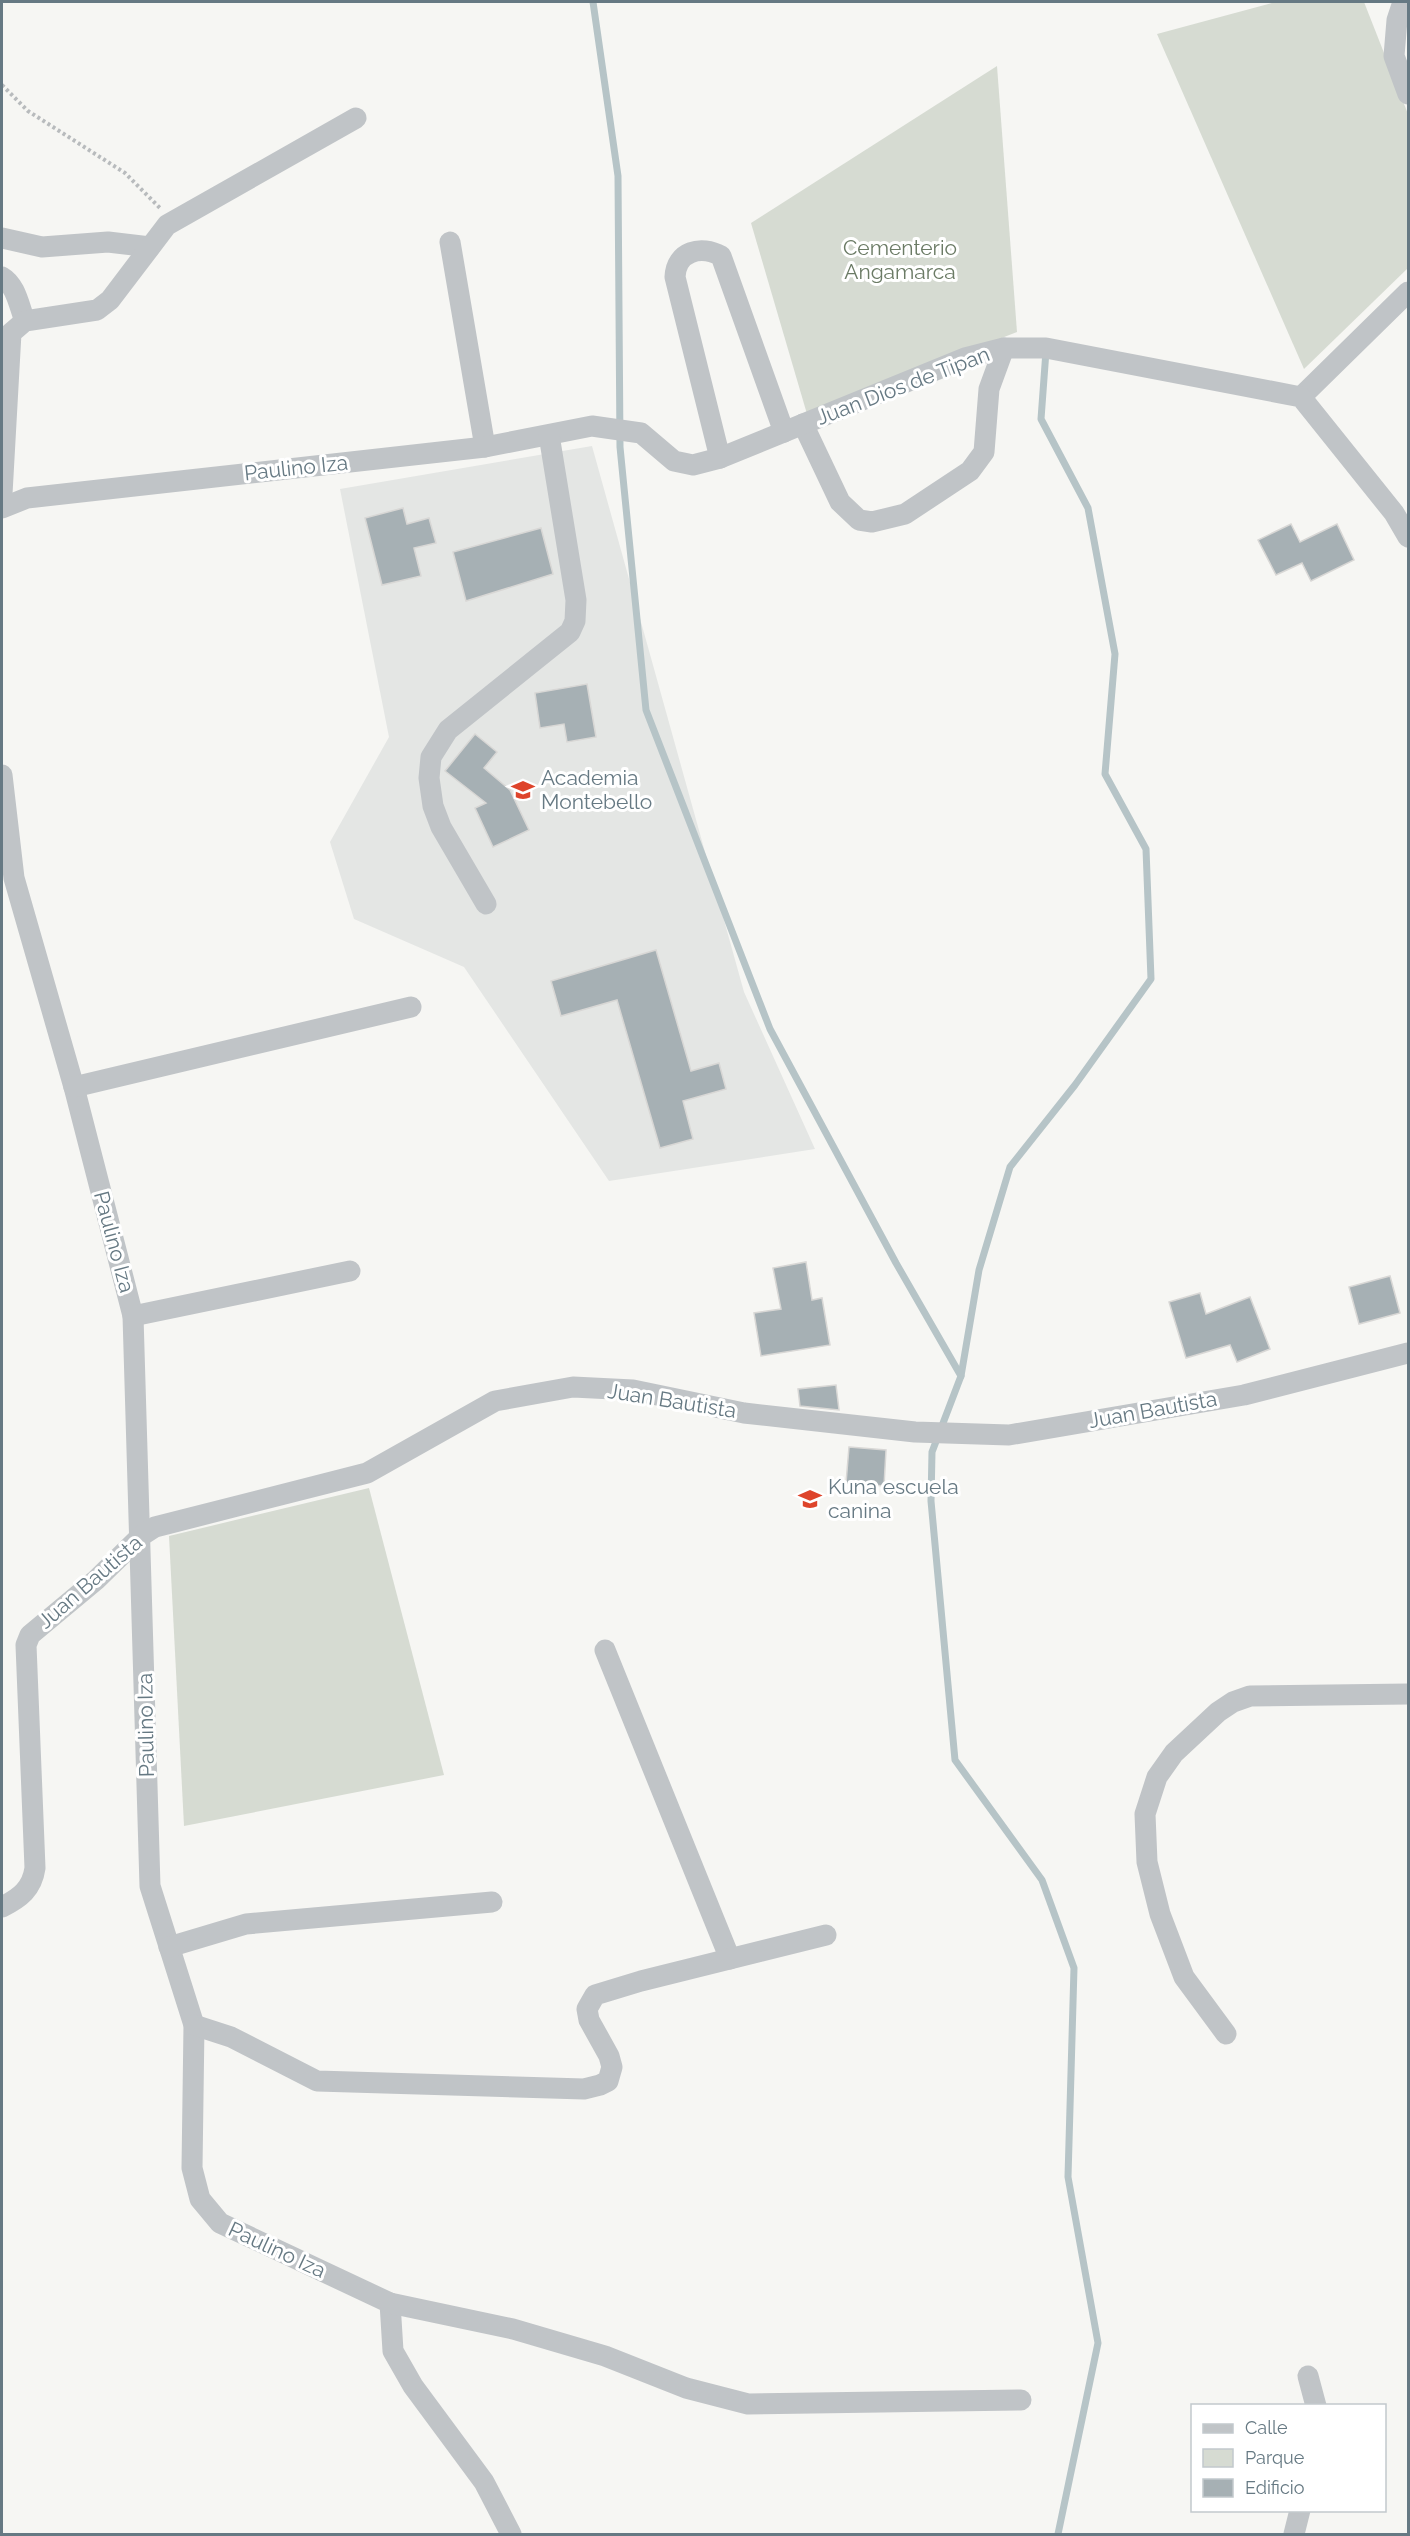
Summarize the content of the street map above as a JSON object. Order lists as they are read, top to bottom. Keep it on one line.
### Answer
{"streets":{"street":["Juan Dios de Tipan","Paulino Iza","Juan Bautista"]},"crossings":[["Juan Dios de Tipan","Paulino Iza"],["Paulino Iza","Juan Bautista"]],"parks":["Cementerio Angamarca"],"places":{"school or university":["Academia Montebello","Kuna escuela canina"]},"legend":["Calle","Parque","Edificio"]}
